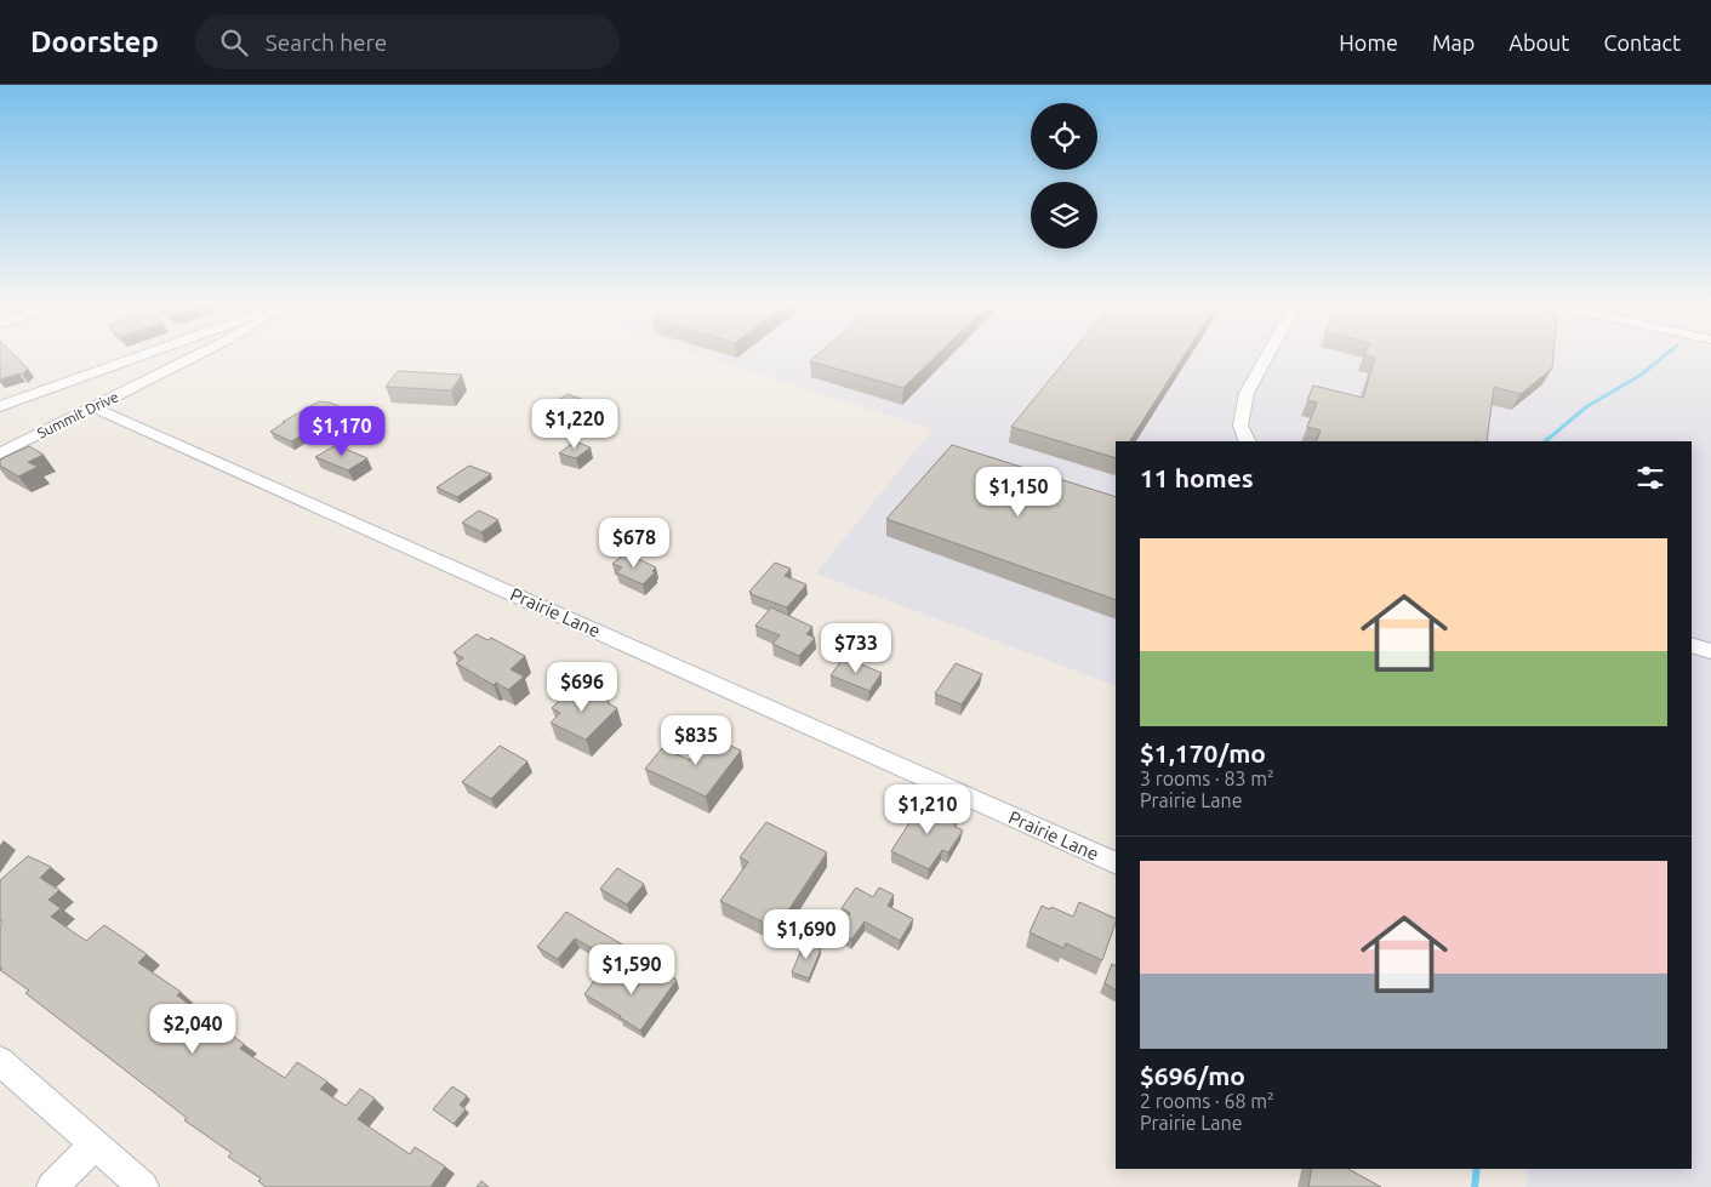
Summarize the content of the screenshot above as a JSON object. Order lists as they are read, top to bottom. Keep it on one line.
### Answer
{"streets":{"street":["Summit Drive","Prairie Lane"]},"crossings":[["Summit Drive","Prairie Lane"]],"page":{"header":"Doorstep","search":"Search here","nav":["Home","Map","About","Contact"],"price":["$1,220","$1,170","$1,150","$678","$733","$696","$835","$1,210","$1,690","$1,590","$2,040"],"heading":"11 homes","list":[{"name":"$1,170/mo","note":"3 rooms · 83 m² · Prairie Lane"},{"name":"$696/mo","note":"2 rooms · 68 m² · Prairie Lane"}]}}
